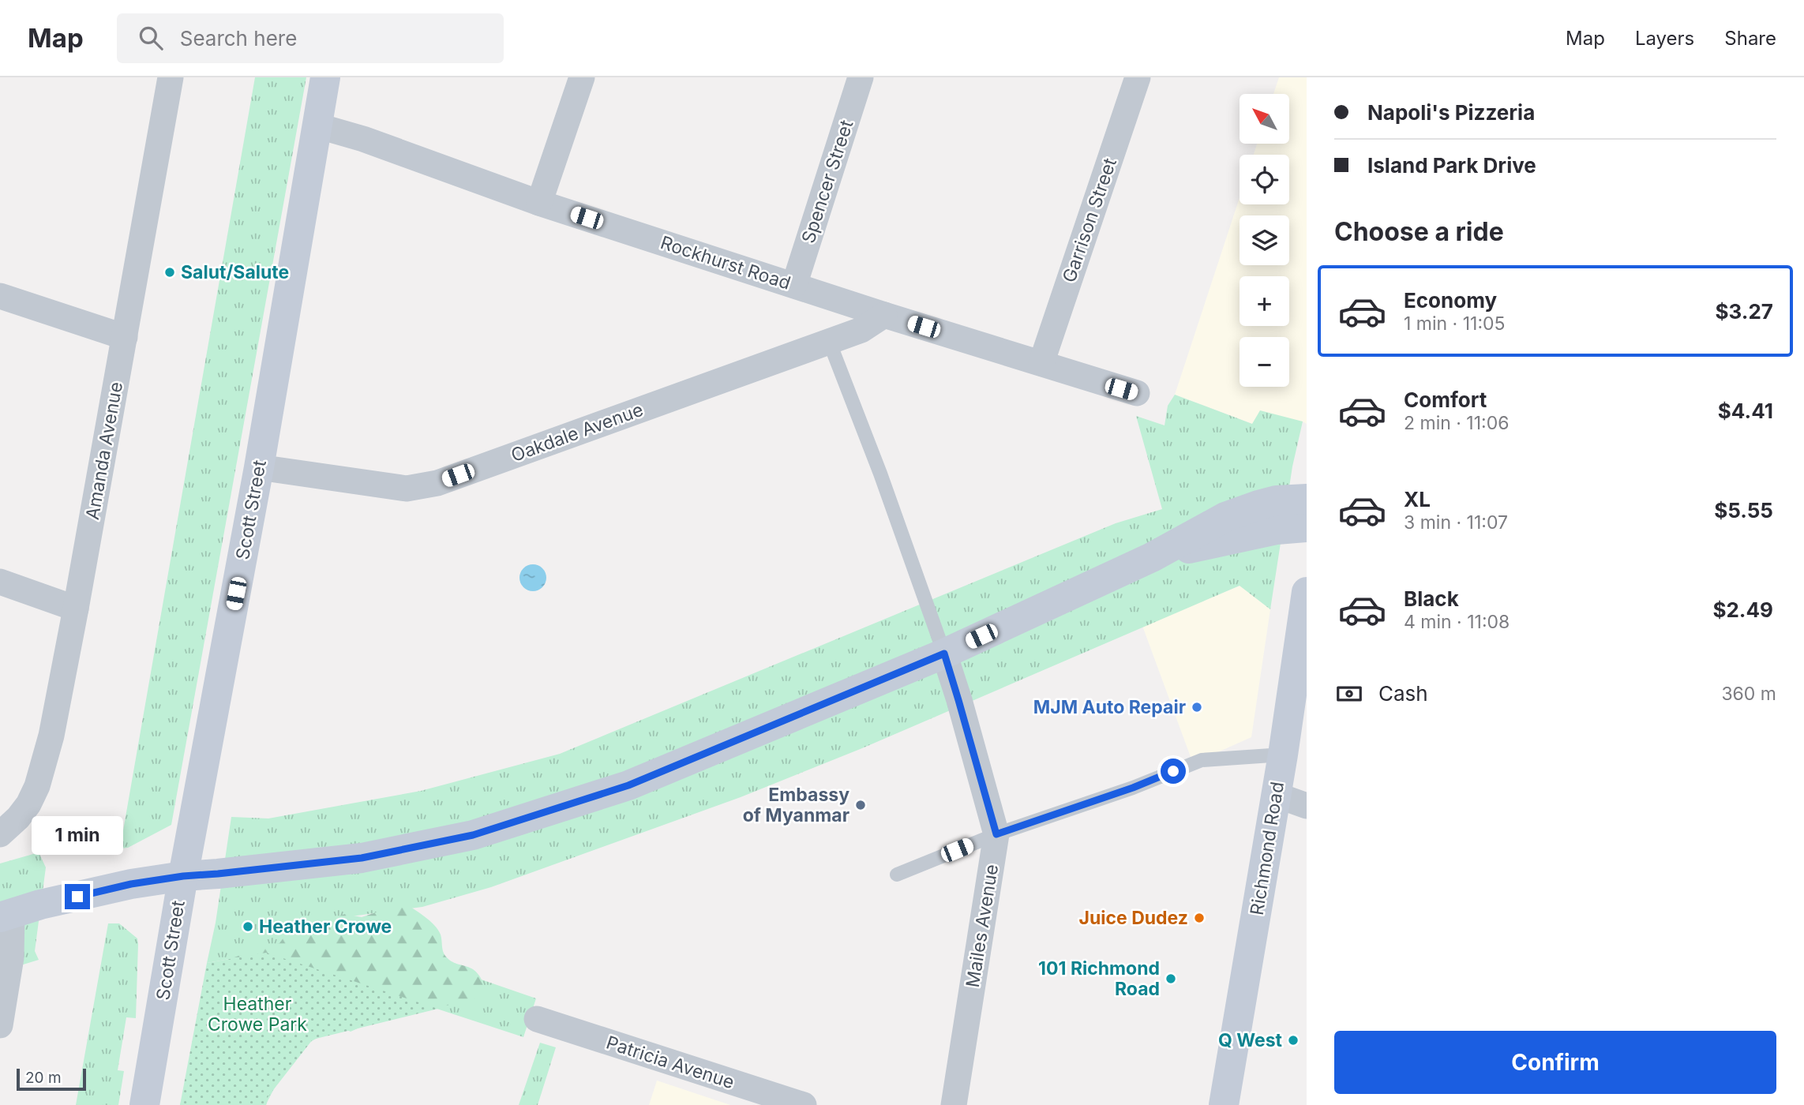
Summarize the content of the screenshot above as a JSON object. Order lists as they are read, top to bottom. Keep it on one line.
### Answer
{"streets":{"main road":["Scott Street","Richmond Road"],"street":["Spencer Street","Garrison Street","Rockhurst Road","Oakdale Avenue","Amanda Avenue","Mailes Avenue","Patricia Avenue"]},"crossings":[["Spencer Street","Rockhurst Road"],["Garrison Street","Rockhurst Road"],["Rockhurst Road","Oakdale Avenue"],["Rockhurst Road","Scott Street"],["Oakdale Avenue","Scott Street"]],"parks":["Heather Crowe Park"],"places":["Salut/Salute","MJM Auto Repair","Embassy of Myanmar","Juice Dudez","Heather Crowe","101 Richmond Road","Q West"],"scale_bar":"20 m","north":"top left","page":{"header":"Map","search":"Search here","nav":["Map","Layers","Share"],"banner":["Napoli's Pizzeria","Island Park Drive"],"map_buttons":["+","−"],"heading":"Choose a ride","list":[{"name":"Economy","note":"1 min · 11:05","value":"$3.27"},{"name":"Comfort","note":"2 min · 11:06","value":"$4.41"},{"name":"XL","note":"3 min · 11:07","value":"$5.55"},{"name":"Black","note":"4 min · 11:08","value":"$2.49"}],"pay":["Cash","360 m"],"bubble":"1 min","buttons":"Confirm","scale":"20 m"}}
